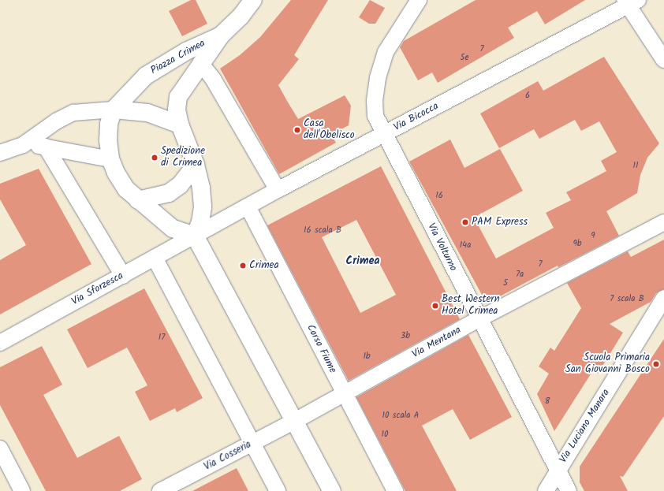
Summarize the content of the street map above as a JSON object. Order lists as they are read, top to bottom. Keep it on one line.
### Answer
{"streets":{"street":["Piazza Crimea","Via Bicocca","Via Volturno","Via Sforzesca","Via Mentana","Corso Fiume","Via Luciano Manara","Via Cosseria"]},"crossings":[["Piazza Crimea","Via Bicocca"],["Piazza Crimea","Via Sforzesca"],["Via Bicocca","Via Volturno"],["Via Bicocca","Via Sforzesca"],["Via Bicocca","Corso Fiume"],["Via Volturno","Via Mentana"],["Via Volturno","Via Luciano Manara"],["Via Mentana","Corso Fiume"],["Via Mentana","Via Cosseria"]],"districts":["Crimea"],"places":["Casa dell'Obelisco","Spedizione di Crimea","PAM Express","Crimea","Best Western Hotel Crimea","Scuola Primaria San Giovanni Bosco"],"house_numbers":["7","5e","6","11","16","16 scala B","9","9b","14a","7","7a","5","7 scala B","3b","17","1b","8","10 scala A","10"]}
